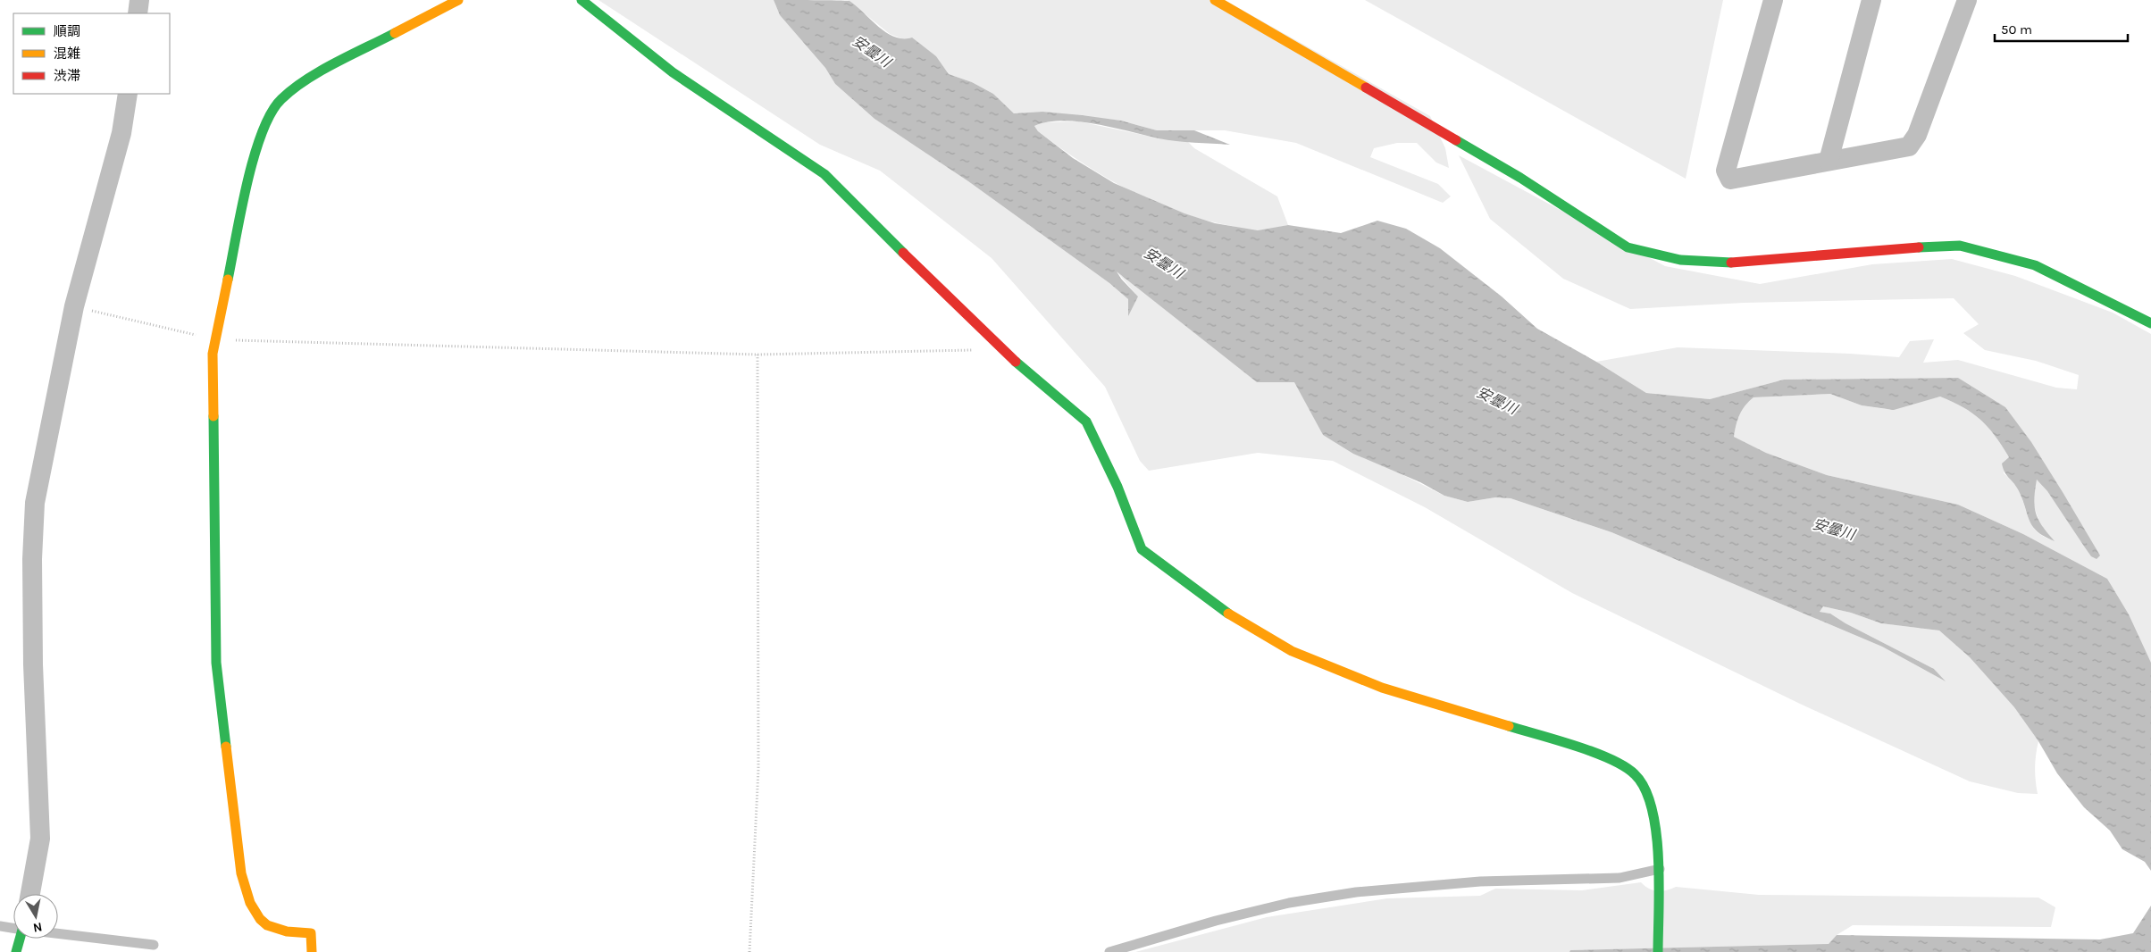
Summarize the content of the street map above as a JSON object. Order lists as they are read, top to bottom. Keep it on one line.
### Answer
{"water":["安曇川"],"legend":["順調","混雑","渋滞"],"scale_bar":"50 m","north":"bottom"}
